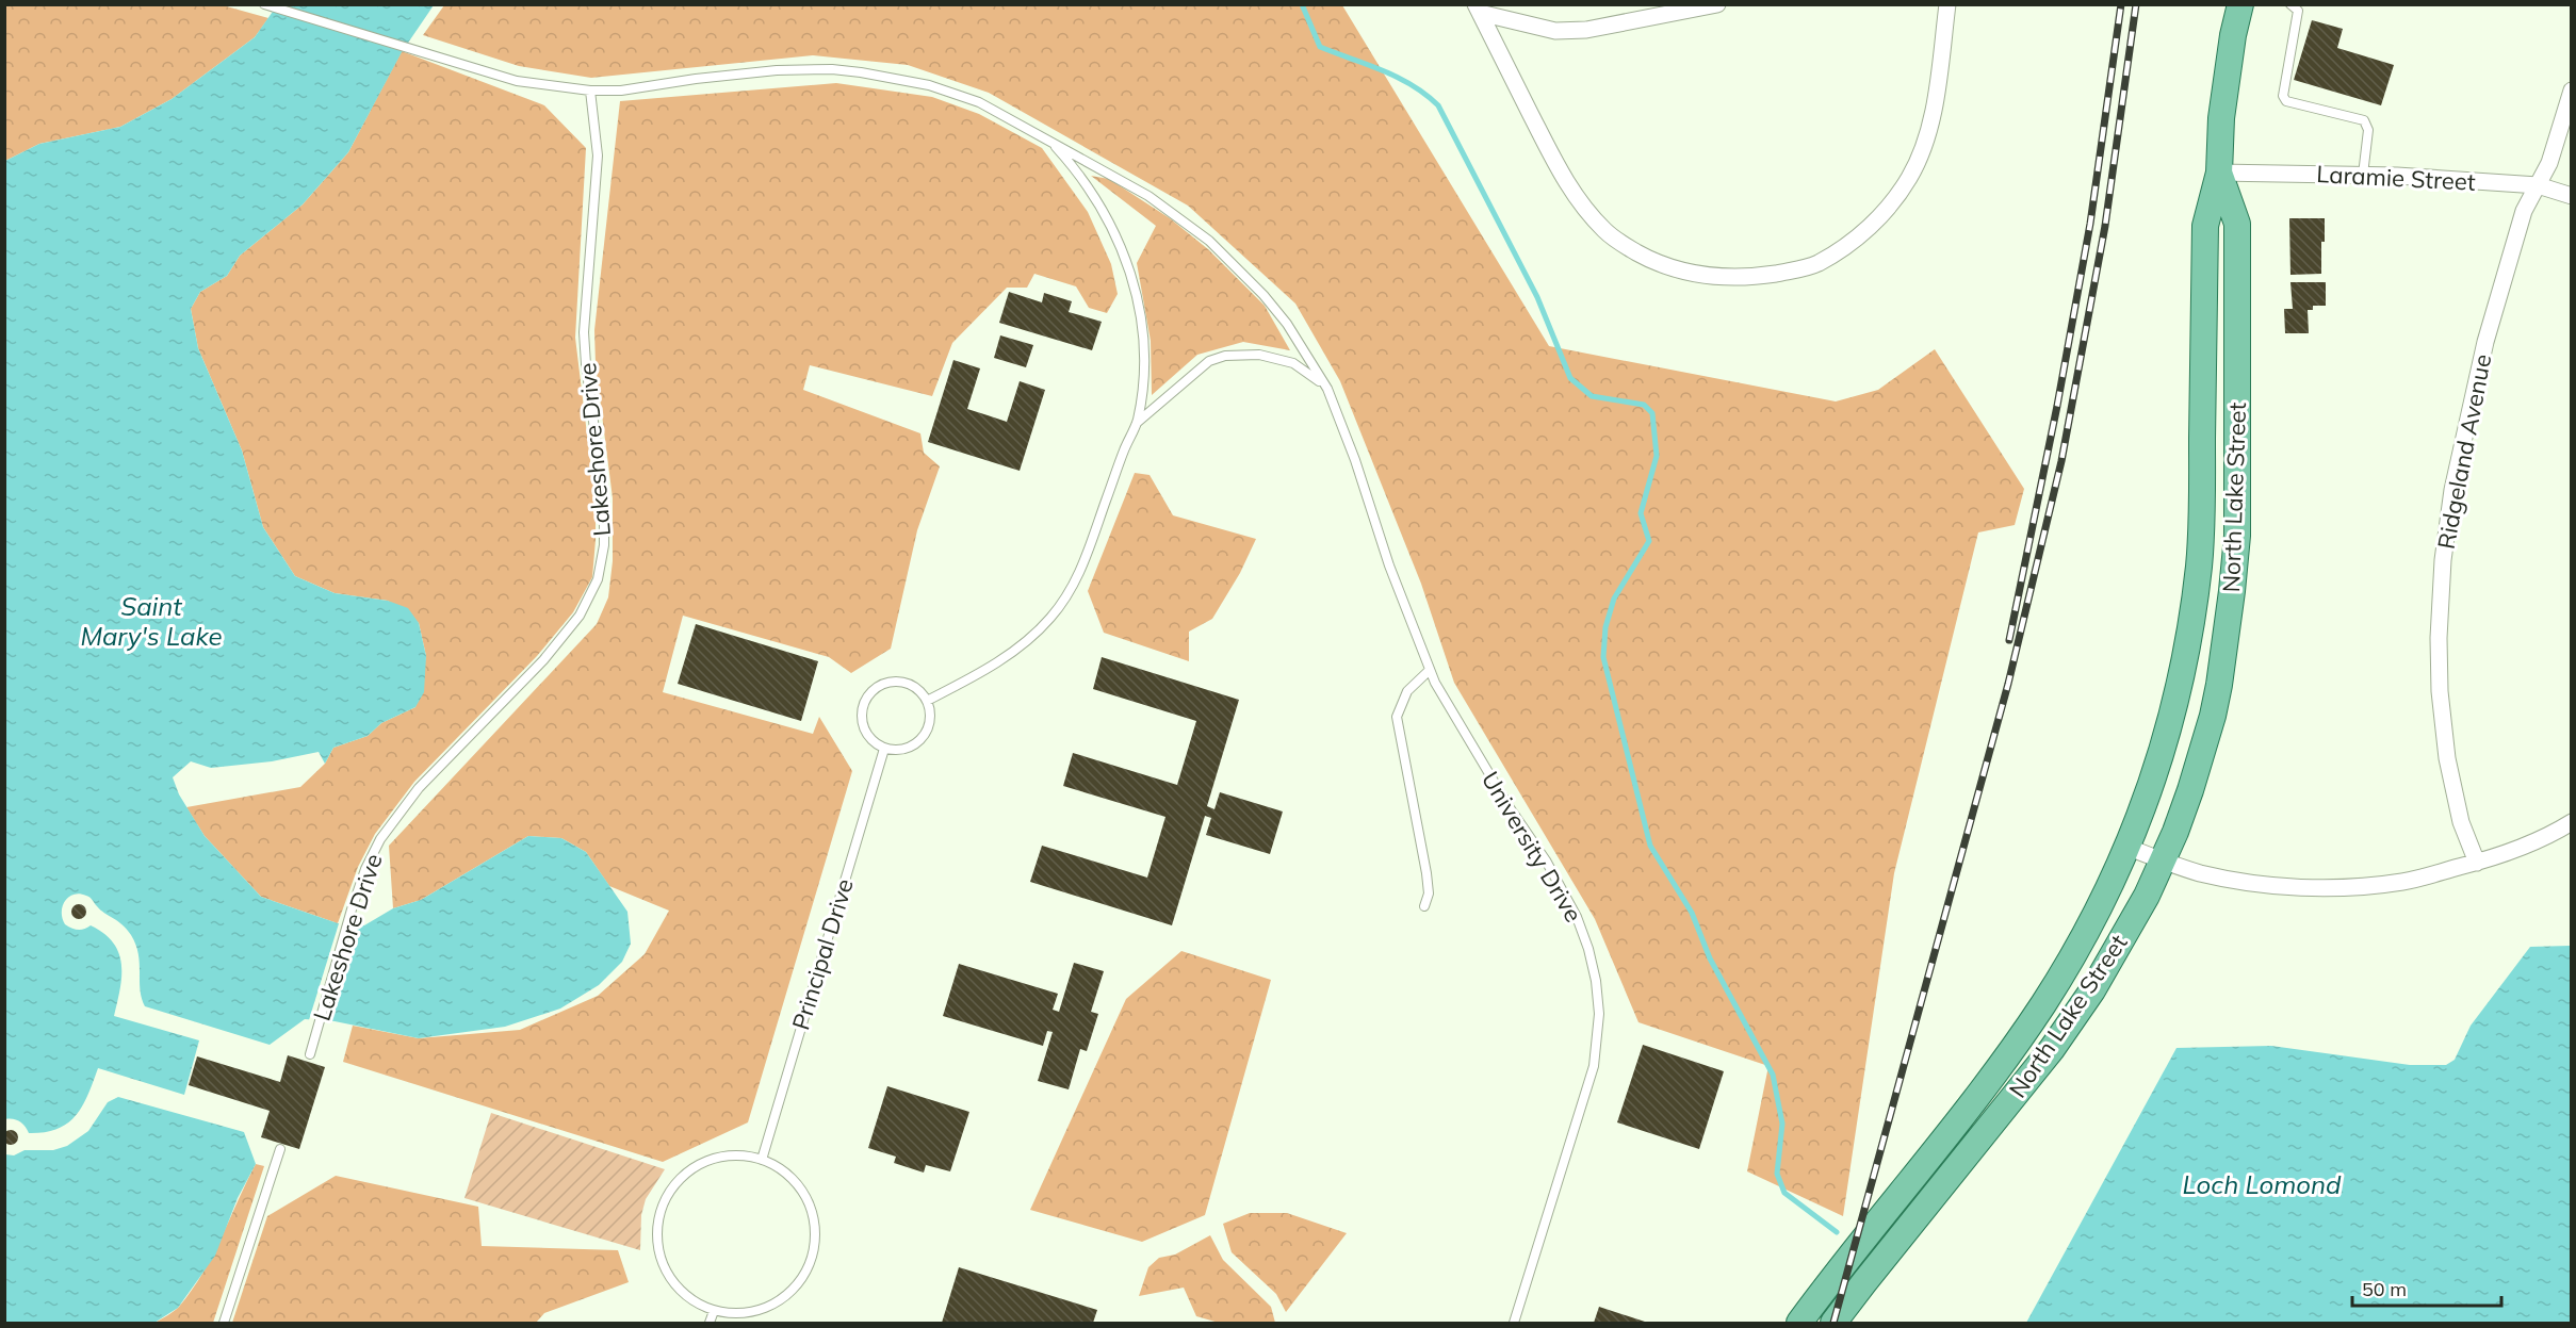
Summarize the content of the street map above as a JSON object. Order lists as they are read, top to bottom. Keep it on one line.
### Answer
{"streets":{"main road":["North Lake Street"],"street":["Laramie Street","Ridgeland Avenue"],"lane":["Lakeshore Drive","University Drive","Principal Drive"]},"crossings":[["Laramie Street","Ridgeland Avenue"],["Laramie Street","North Lake Street"],["Lakeshore Drive","University Drive"]],"water":["Saint Mary's Lake","Loch Lomond"],"scale_bar":"50 m"}
